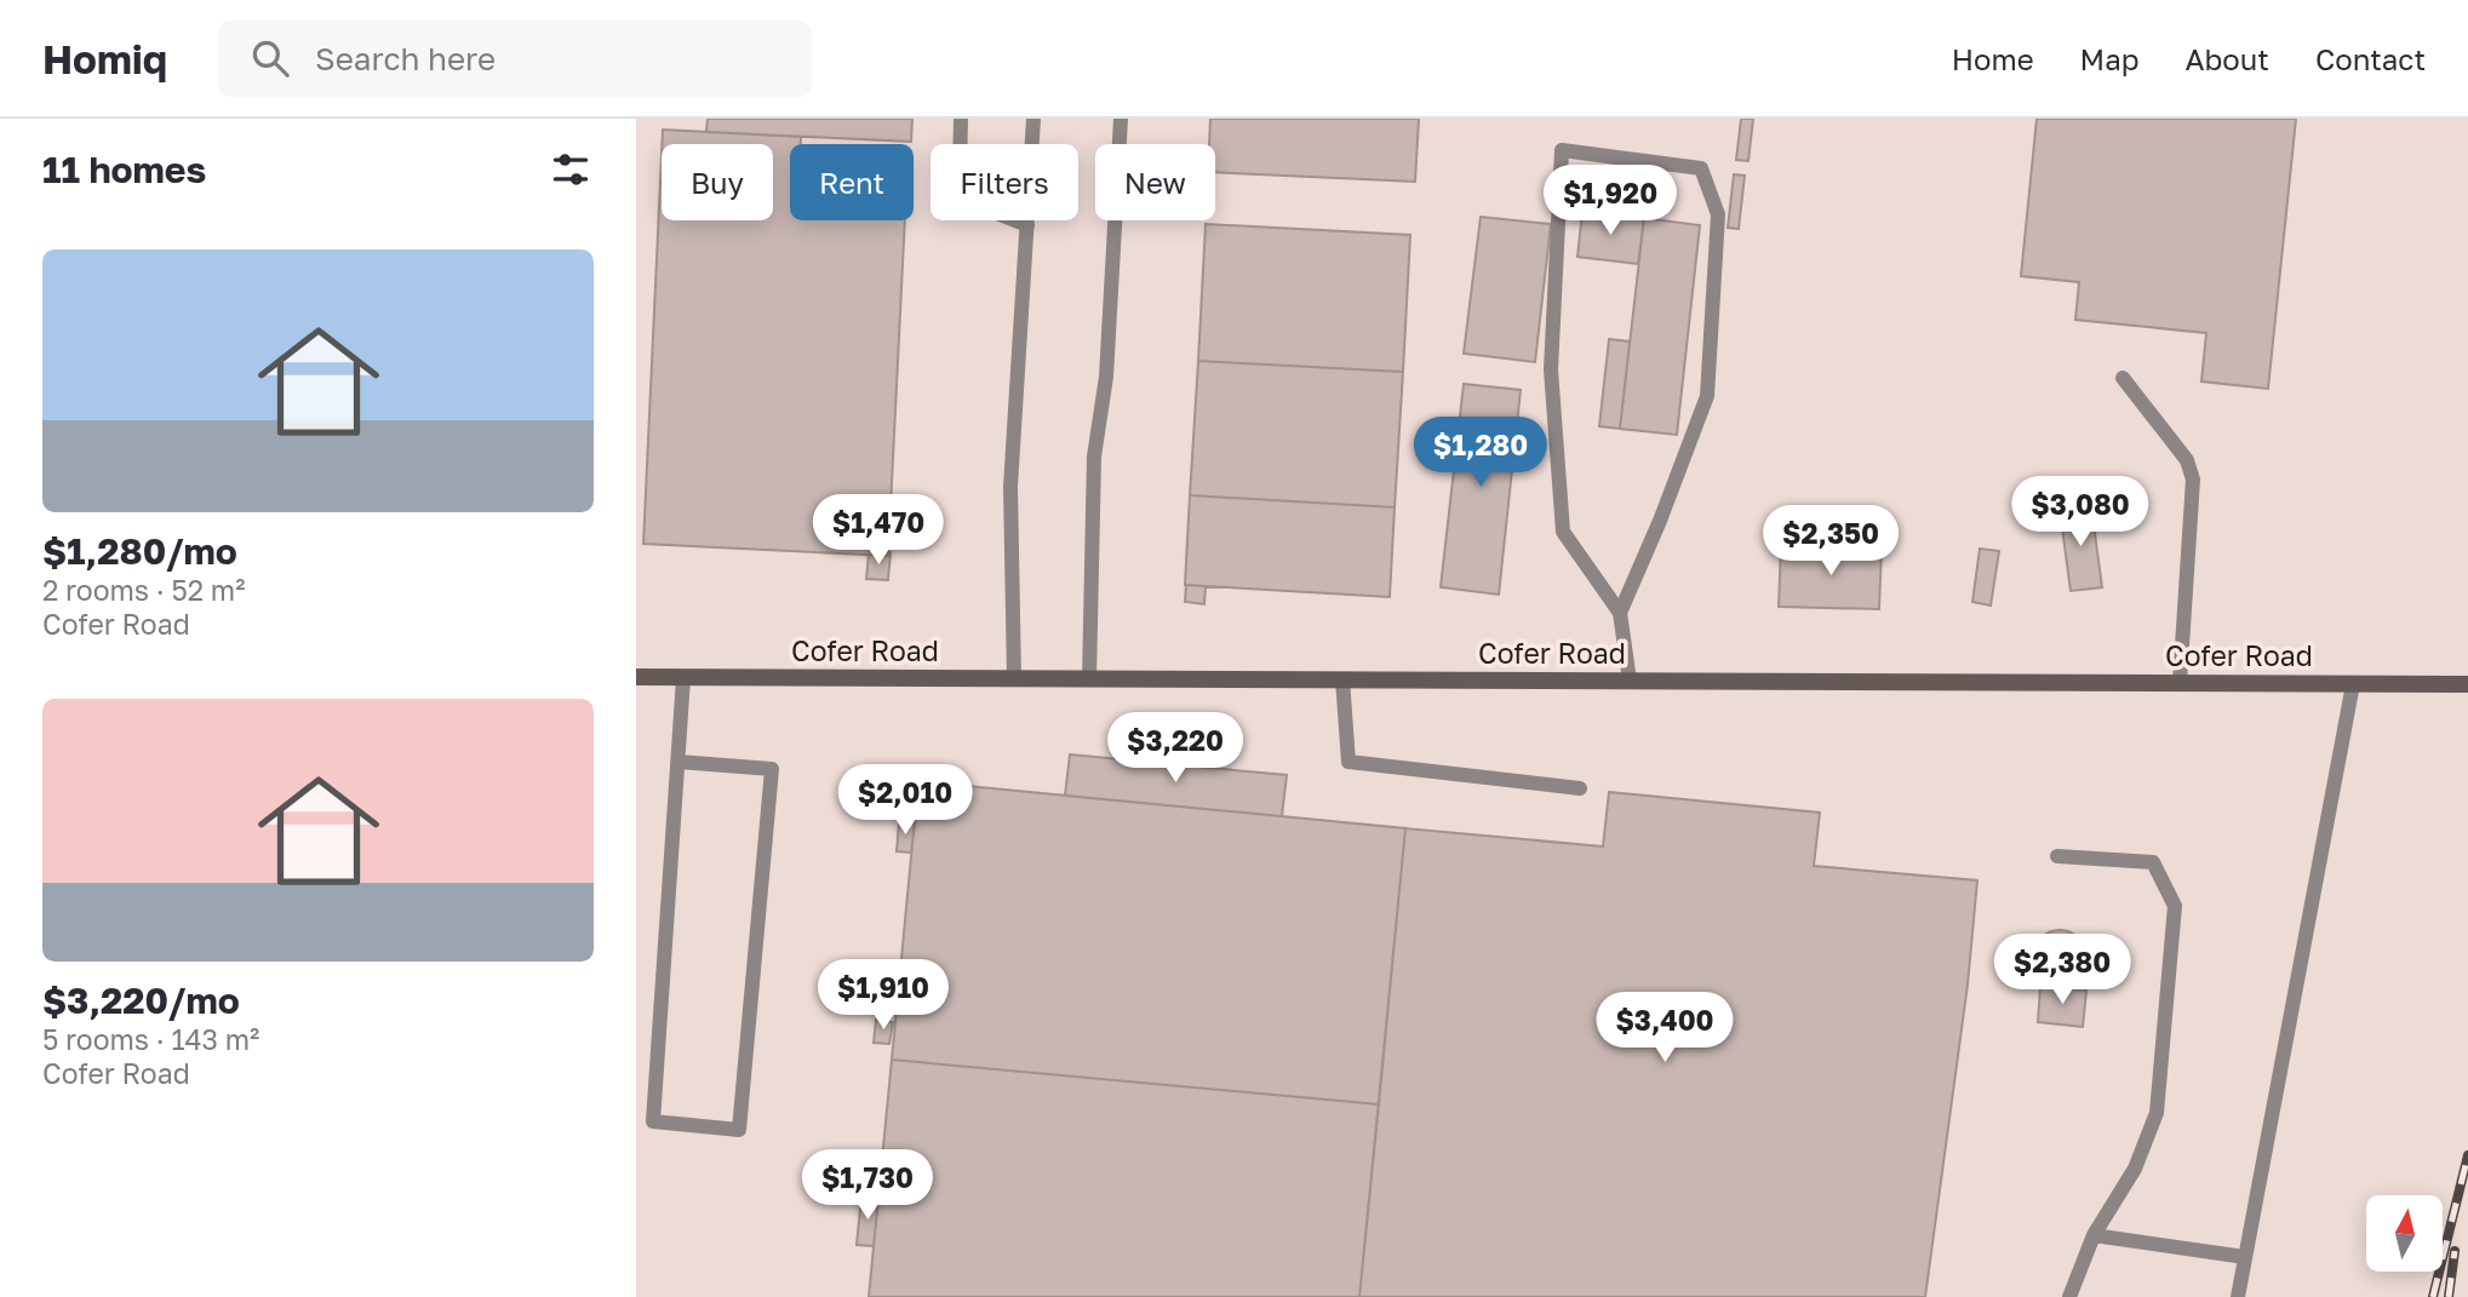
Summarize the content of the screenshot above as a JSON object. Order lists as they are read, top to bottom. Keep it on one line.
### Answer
{"streets":{"street":["Cofer Road"]},"north":"top","page":{"header":"Homiq","search":"Search here","nav":["Home","Map","About","Contact"],"heading":"11 homes","chip":["Buy","Rent","Filters","New"],"price":["$1,920","$1,280","$3,080","$1,470","$2,350","$3,220","$2,010","$2,380","$1,910","$3,400","$1,730"],"list":[{"name":"$1,280/mo","note":"2 rooms · 52 m² · Cofer Road"},{"name":"$3,220/mo","note":"5 rooms · 143 m² · Cofer Road"}]}}
